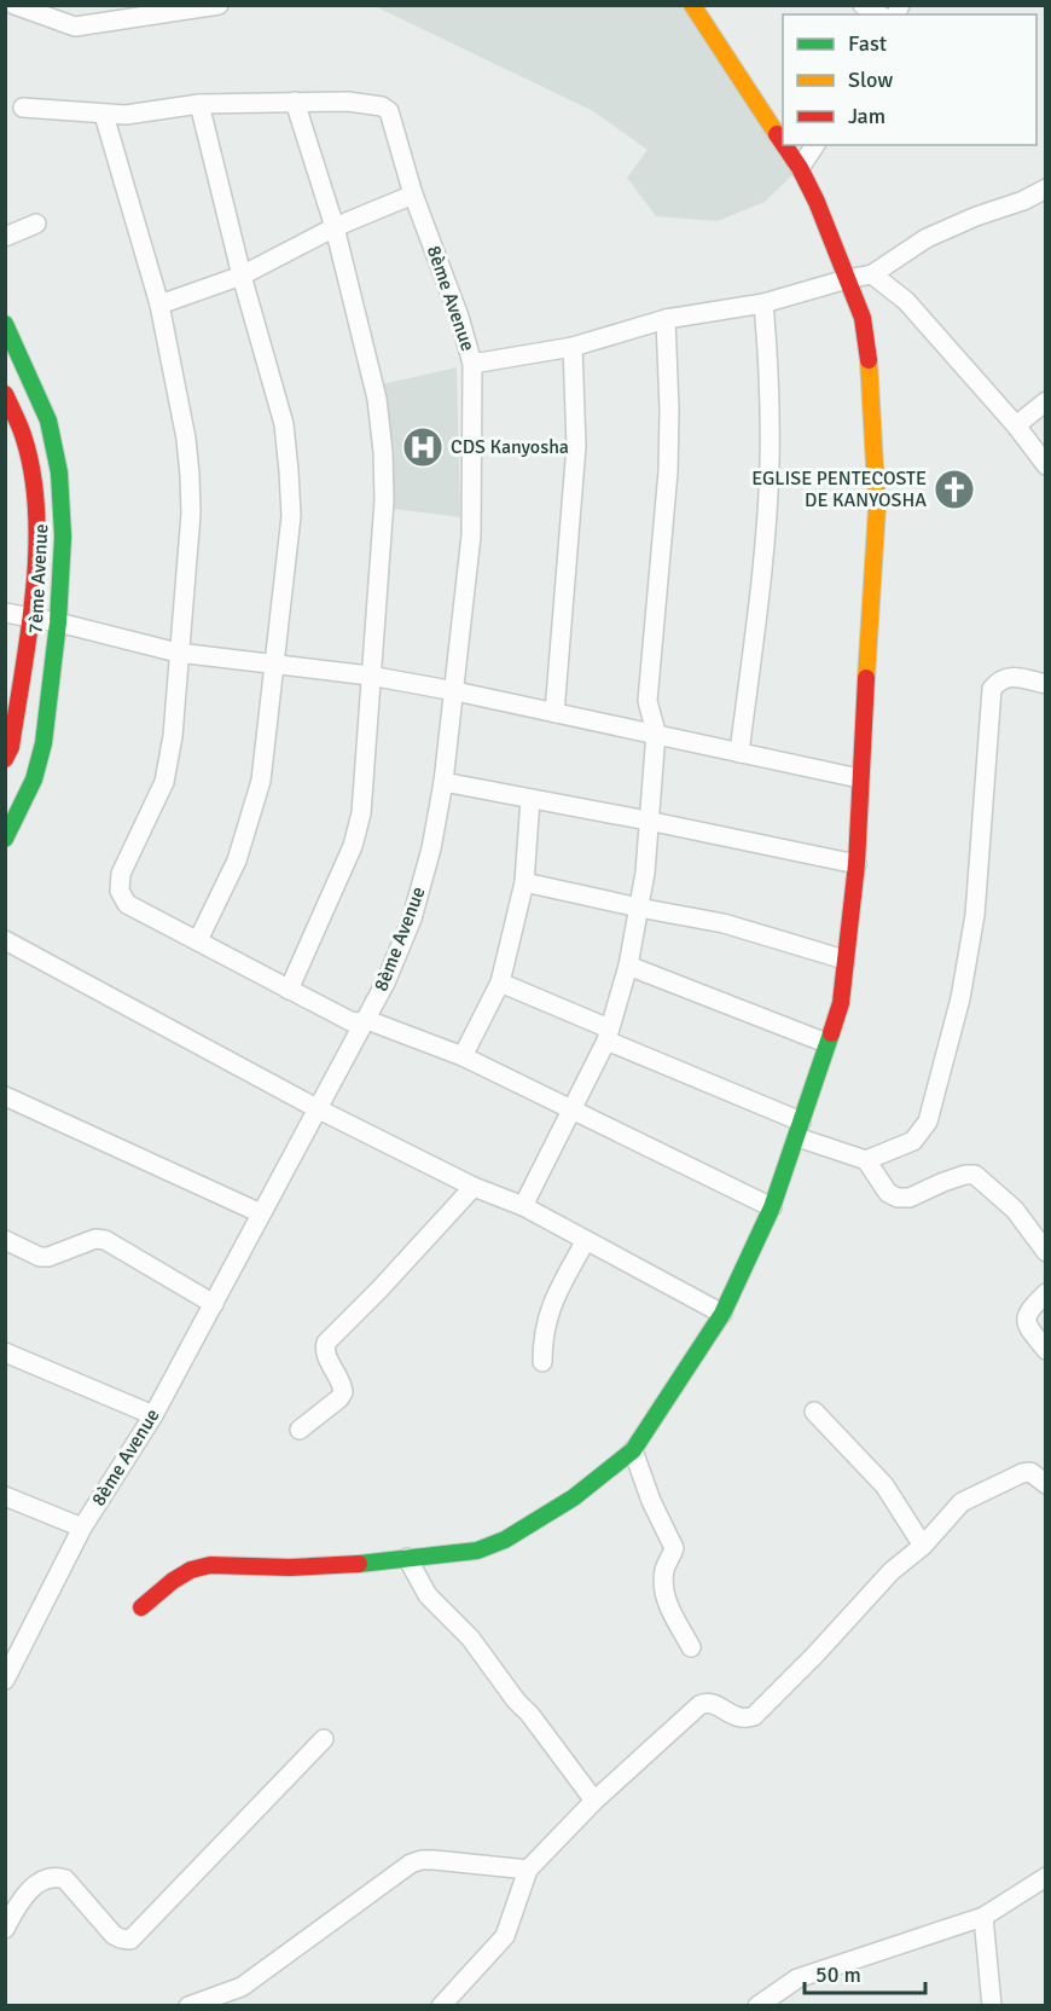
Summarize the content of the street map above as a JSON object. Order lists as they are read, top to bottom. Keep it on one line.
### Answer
{"streets":{"street":["8ème Avenue","7ème Avenue"]},"places":{"hospital":["CDS Kanyosha"],"church":["EGLISE PENTECOSTE DE KANYOSHA"]},"legend":["Fast","Slow","Jam"],"scale_bar":"50 m"}
